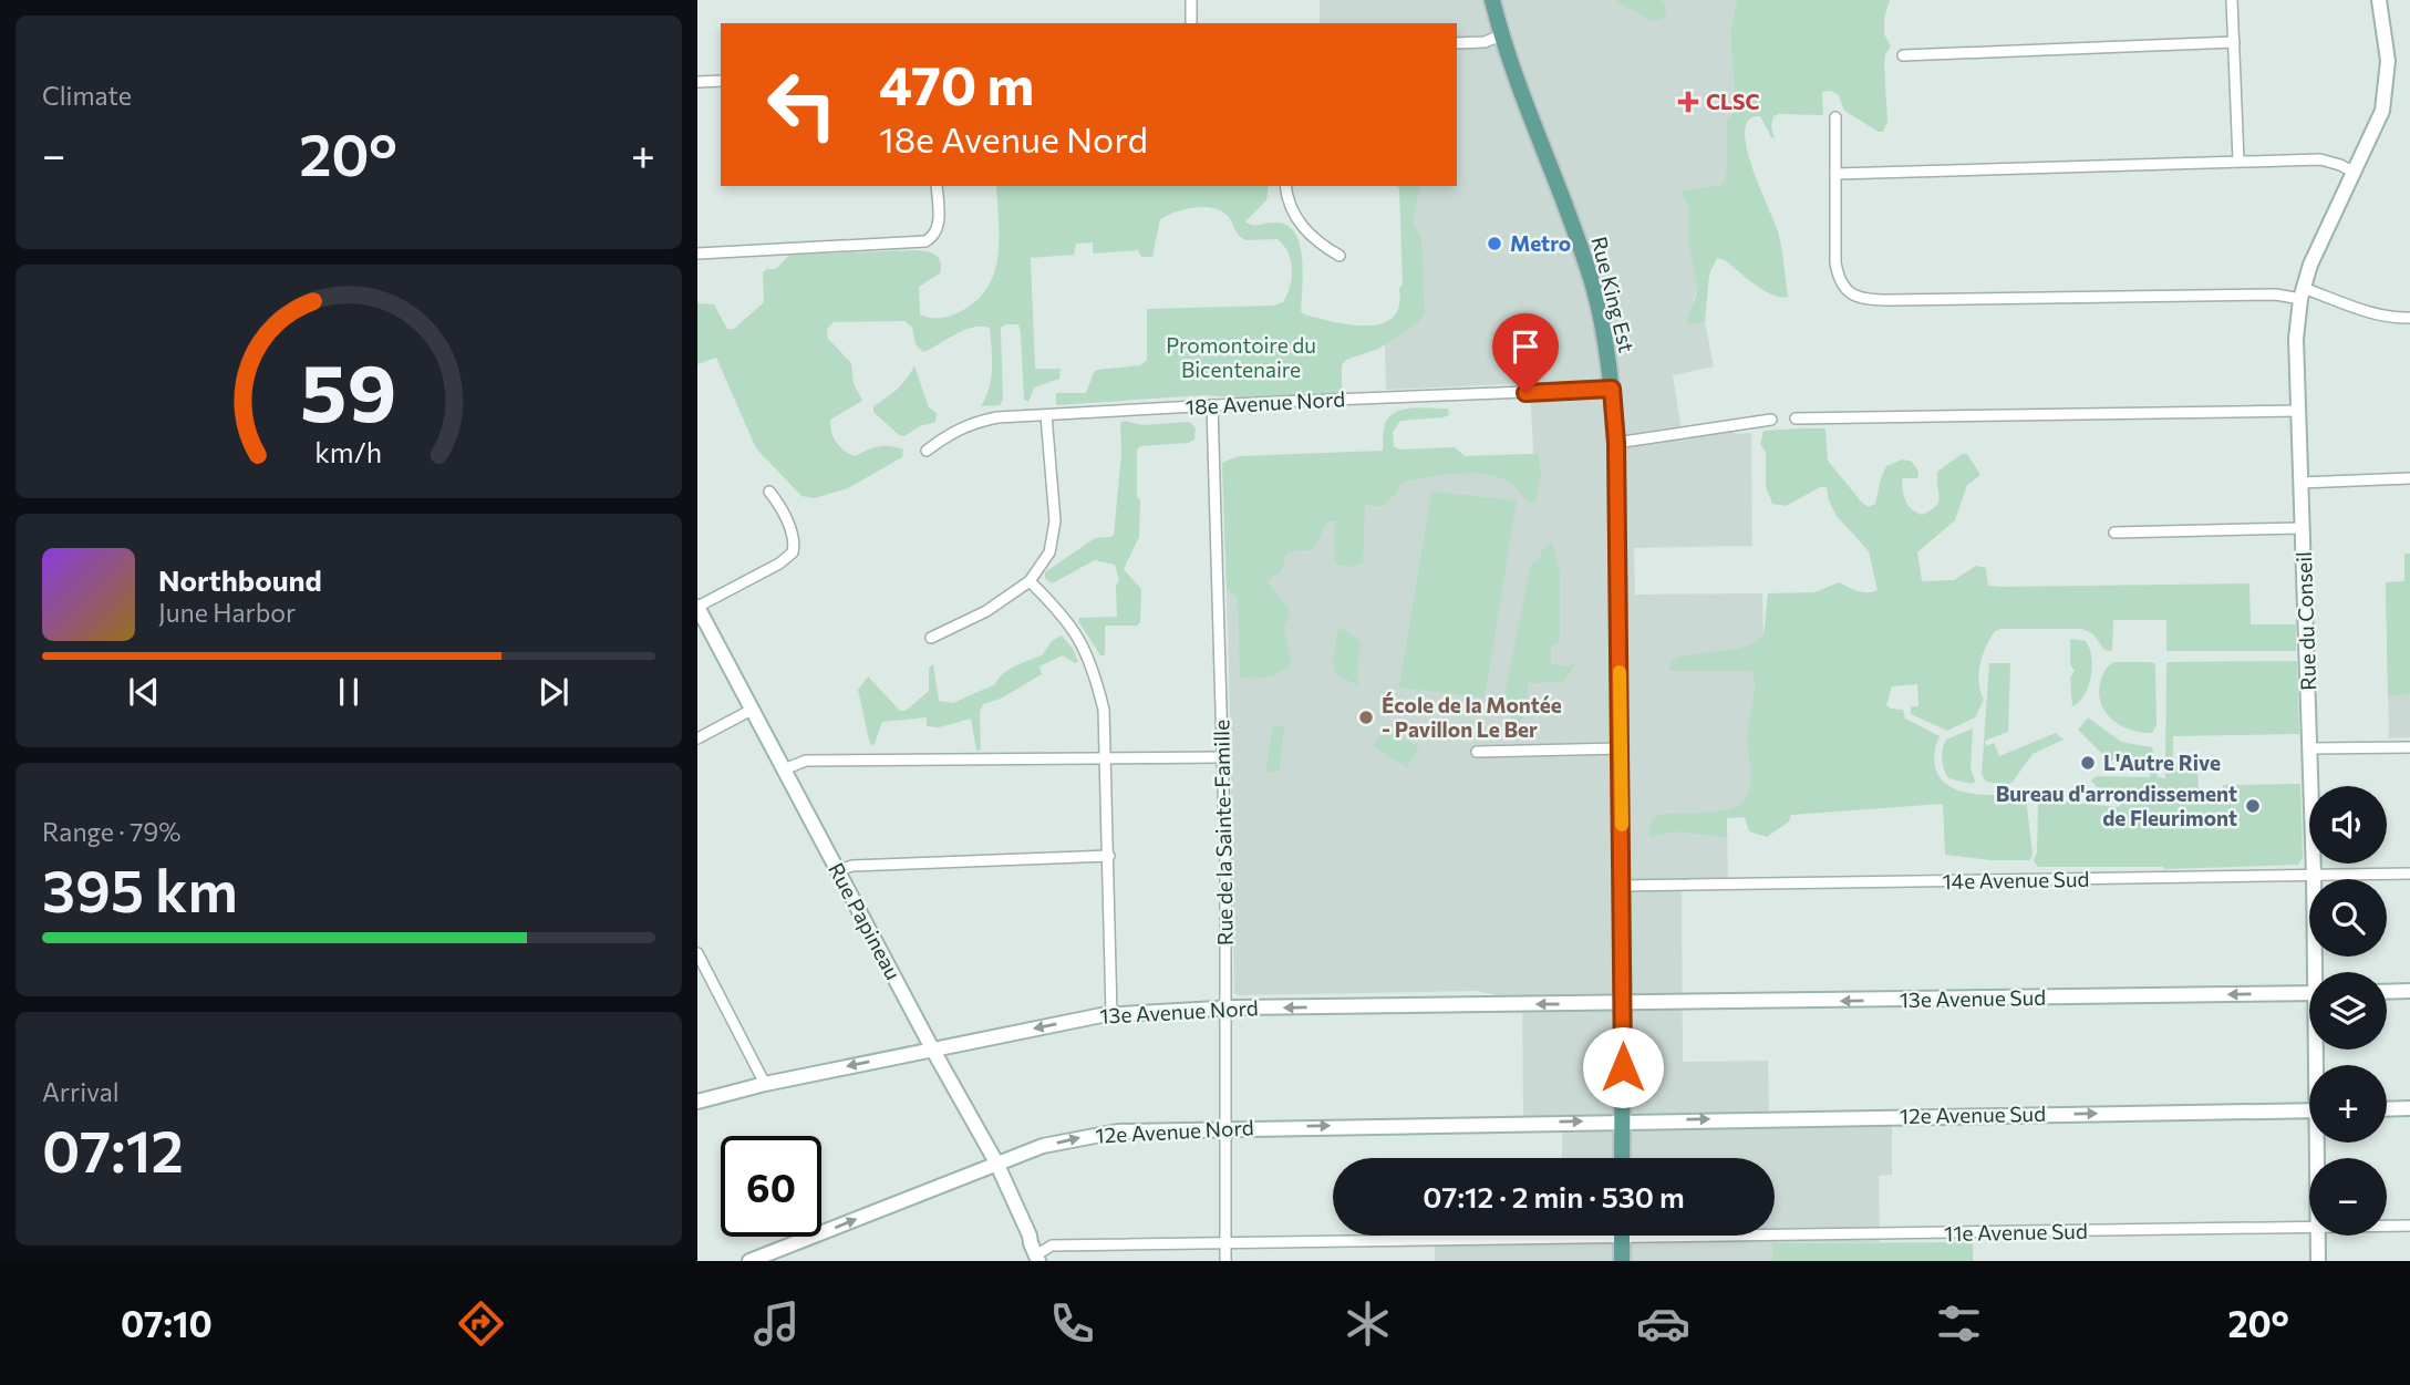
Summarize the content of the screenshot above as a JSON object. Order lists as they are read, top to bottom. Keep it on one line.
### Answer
{"streets":{"main road":["Rue King Est","Rue du Conseil","Rue Papineau","13e Avenue Sud","13e Avenue Nord","12e Avenue Sud","12e Avenue Nord"],"street":["18e Avenue Nord","Rue de la Sainte-Famille","14e Avenue Sud","11e Avenue Sud"]},"crossings":[["Rue King Est","18e Avenue Nord"],["Rue King Est","14e Avenue Sud"],["Rue King Est","13e Avenue Sud"],["Rue King Est","13e Avenue Nord"],["Rue King Est","12e Avenue Sud"],["Rue King Est","12e Avenue Nord"],["18e Avenue Nord","Rue de la Sainte-Famille"],["Rue du Conseil","14e Avenue Sud"],["Rue de la Sainte-Famille","13e Avenue Nord"],["Rue de la Sainte-Famille","12e Avenue Nord"],["Rue de la Sainte-Famille","11e Avenue Sud"],["Rue Papineau","13e Avenue Nord"],["Rue Papineau","12e Avenue Nord"],["Rue Papineau","11e Avenue Sud"],["13e Avenue Sud","13e Avenue Nord"],["12e Avenue Sud","12e Avenue Nord"]],"one_way":["13e Avenue Sud","13e Avenue Nord","12e Avenue Sud","12e Avenue Nord"],"parks":["Promontoire du Bicentenaire"],"places":{"health":["CLSC"],"other":["Metro","École de la Montée - Pavillon Le Ber","L'Autre Rive","Bureau d'arrondissement de Fleurimont"]},"page":{"tile":["Climate",["Range · 79%","395 km"],["Arrival","07:12"]],"turn":["470 m","18e Avenue Nord"],"heat":["−","20°","+"],"song":["Northbound","June Harbor"],"map_buttons":["+","−"],"limit":"60","trip":"07:12 · 2 min · 530 m","tabs":["07:10","20°"],"gauge":["59","km/h"]}}
